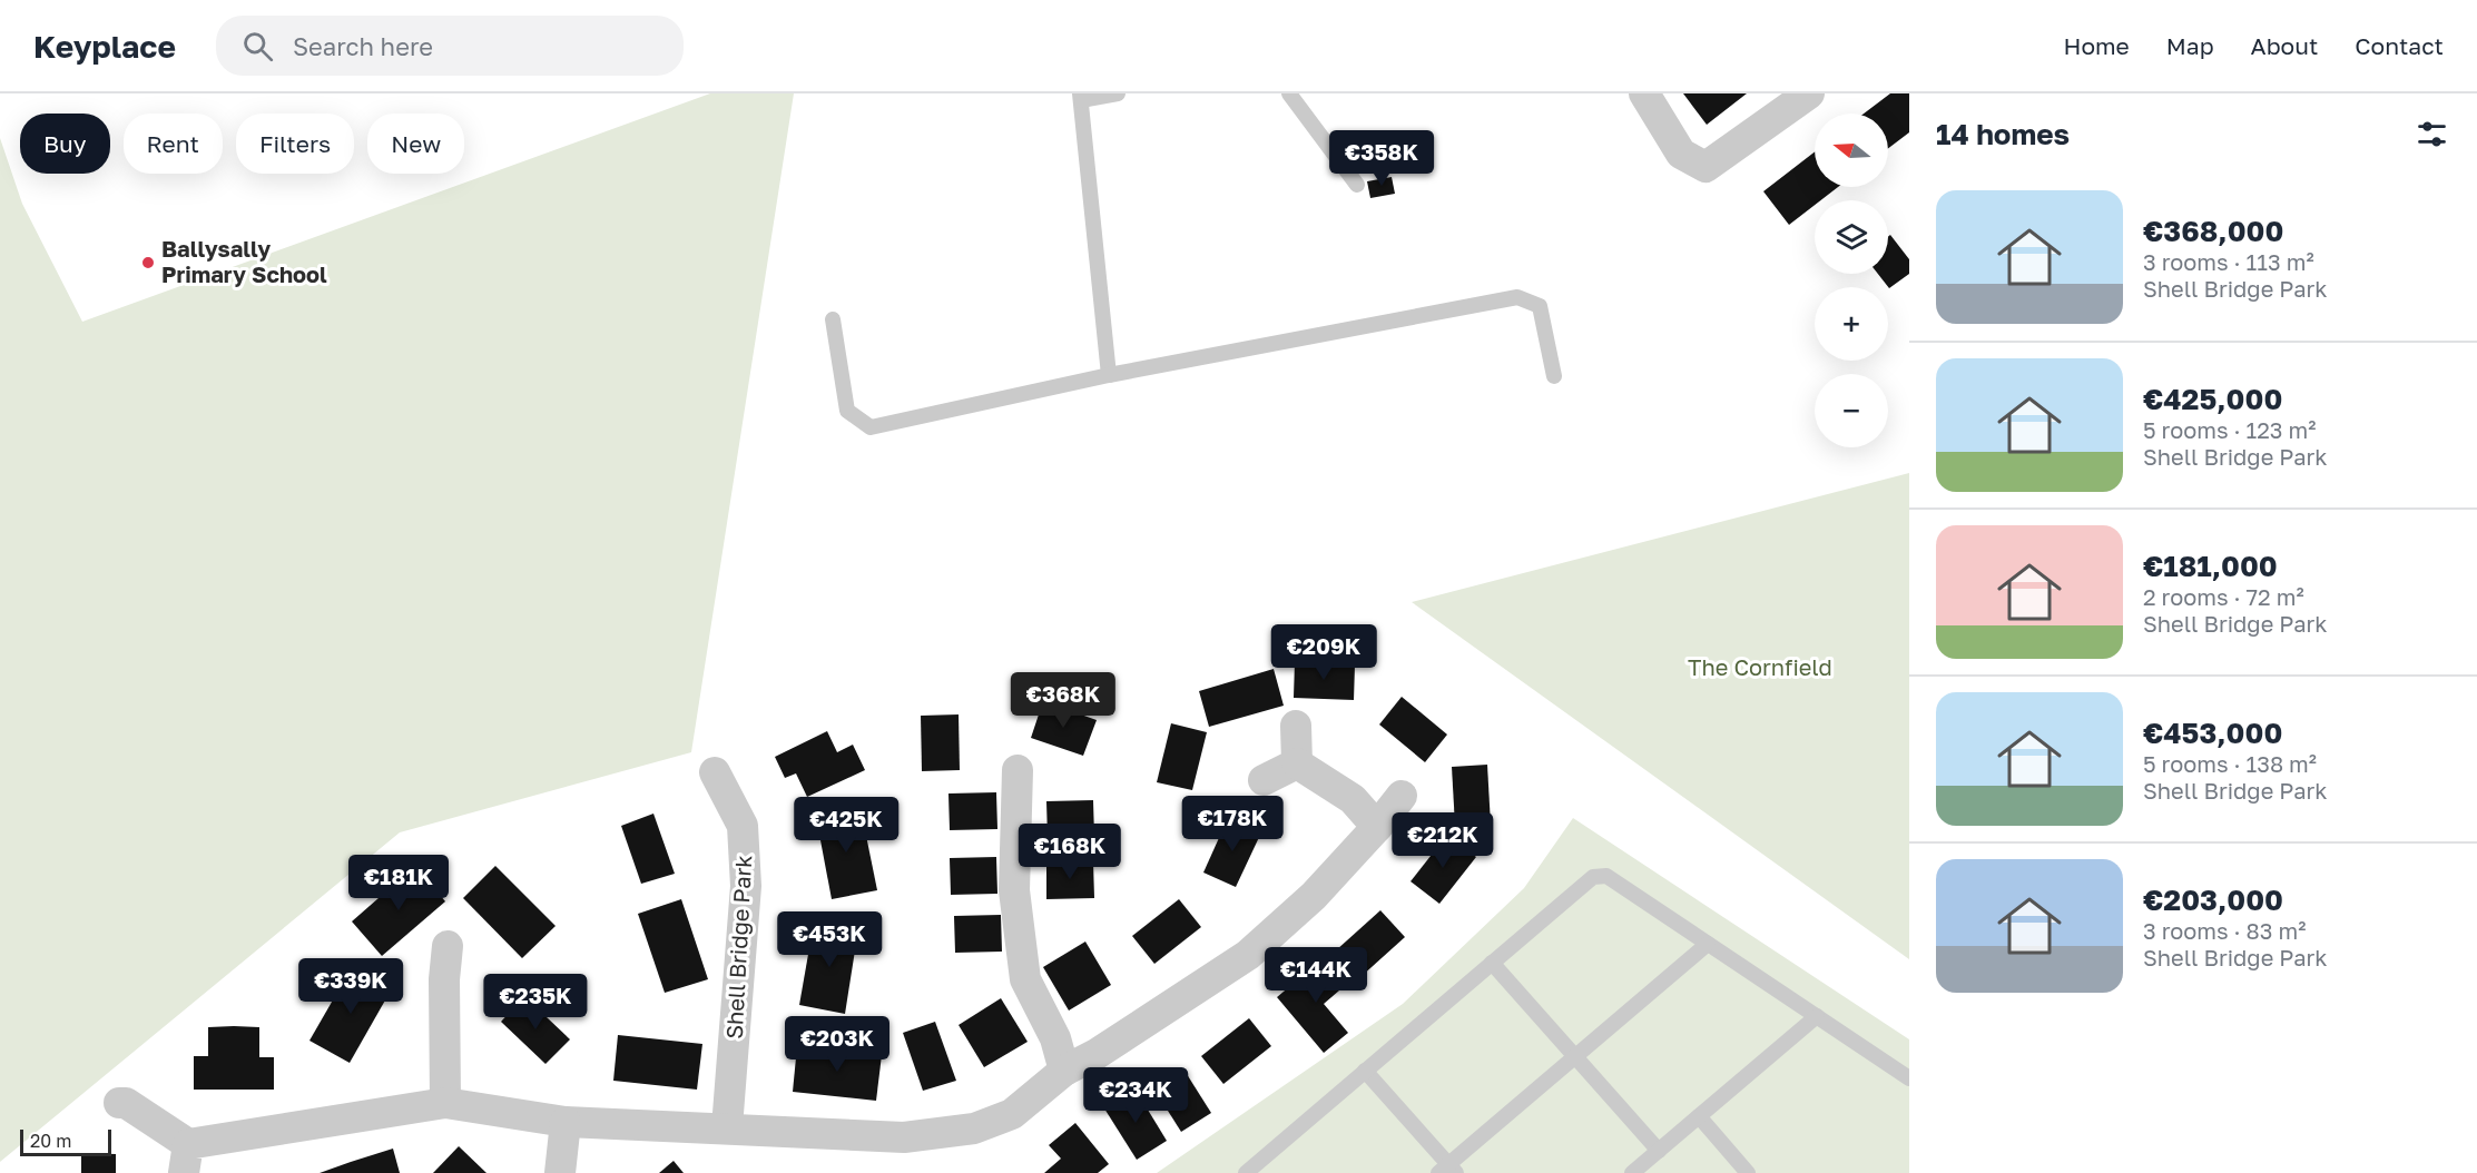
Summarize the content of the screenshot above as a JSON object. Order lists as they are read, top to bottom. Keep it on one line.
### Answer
{"streets":{"street":["Shell Bridge Park"]},"parks":["The Cornfield"],"places":["Ballysally Primary School"],"scale_bar":"20 m","north":"left","page":{"header":"Keyplace","search":"Search here","nav":["Home","Map","About","Contact"],"heading":"14 homes","map_buttons":["+","−"],"chip":["Buy","Rent","Filters","New"],"price":["€358K","€209K","€368K","€178K","€425K","€212K","€168K","€181K","€453K","€144K","€339K","€235K","€203K","€234K"],"list":[{"name":"€368,000","note":"3 rooms · 113 m² · Shell Bridge Park"},{"name":"€425,000","note":"5 rooms · 123 m² · Shell Bridge Park"},{"name":"€181,000","note":"2 rooms · 72 m² · Shell Bridge Park"},{"name":"€453,000","note":"5 rooms · 138 m² · Shell Bridge Park"},{"name":"€203,000","note":"3 rooms · 83 m² · Shell Bridge Park"}],"scale":"20 m"}}
